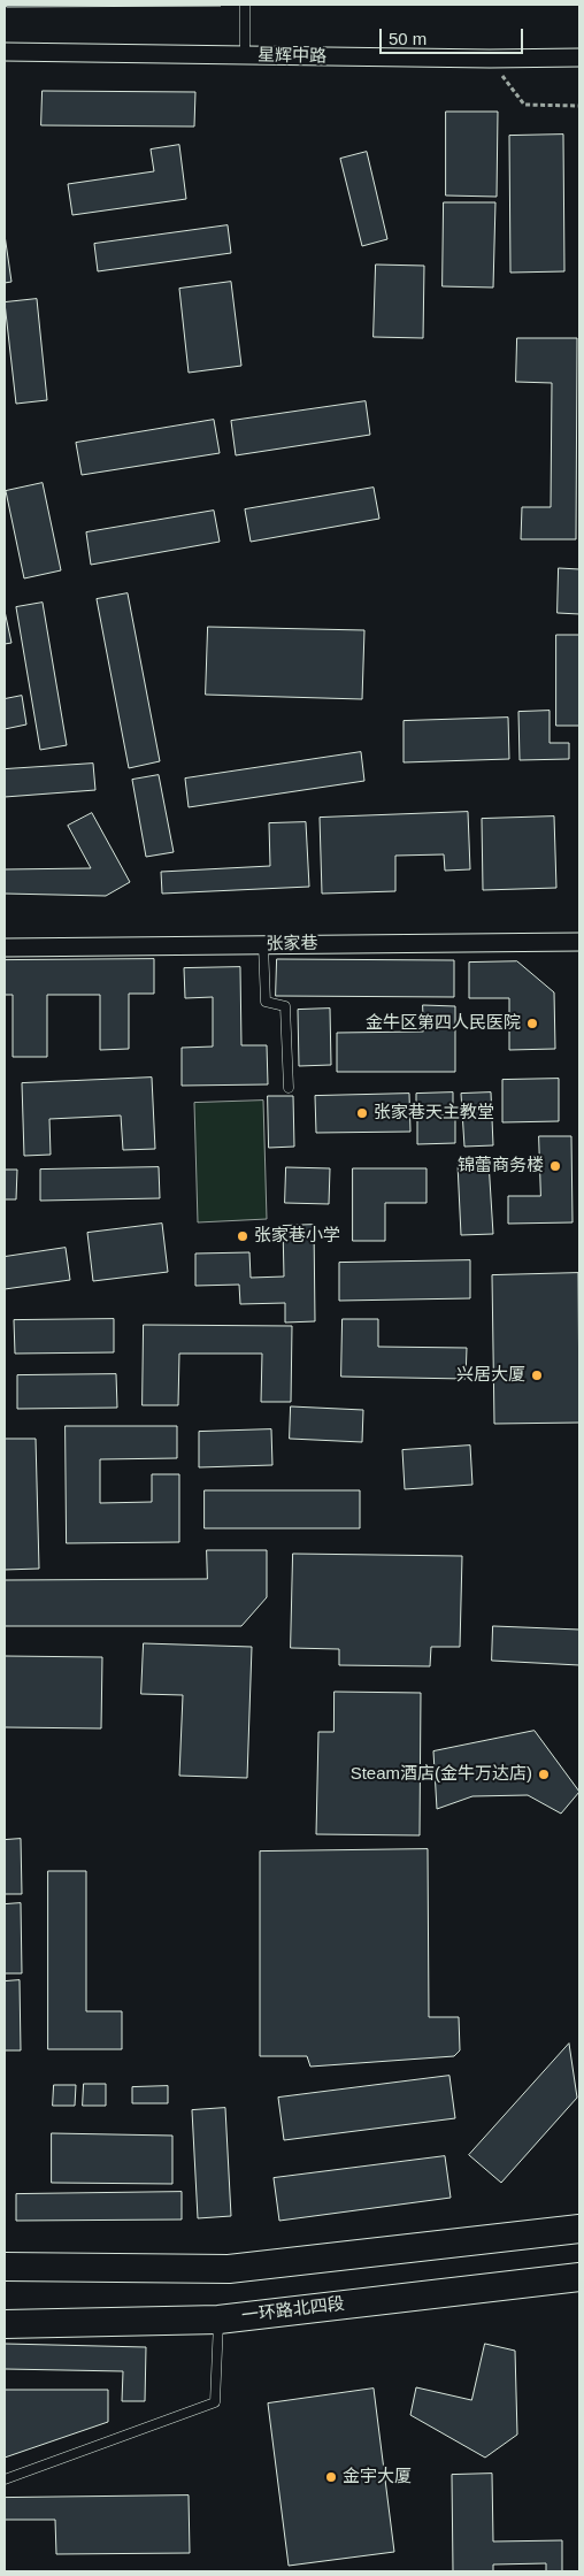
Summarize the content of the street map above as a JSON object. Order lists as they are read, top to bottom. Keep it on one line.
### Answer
{"streets":{"main road":["一环路北四段"],"street":["星辉中路","张家巷"]},"places":["金牛区第四人民医院","张家巷天主教堂","锦蕾商务楼","张家巷小学","兴居大厦","Steam酒店(金牛万达店)","金宇大厦"],"scale_bar":"50 m"}
